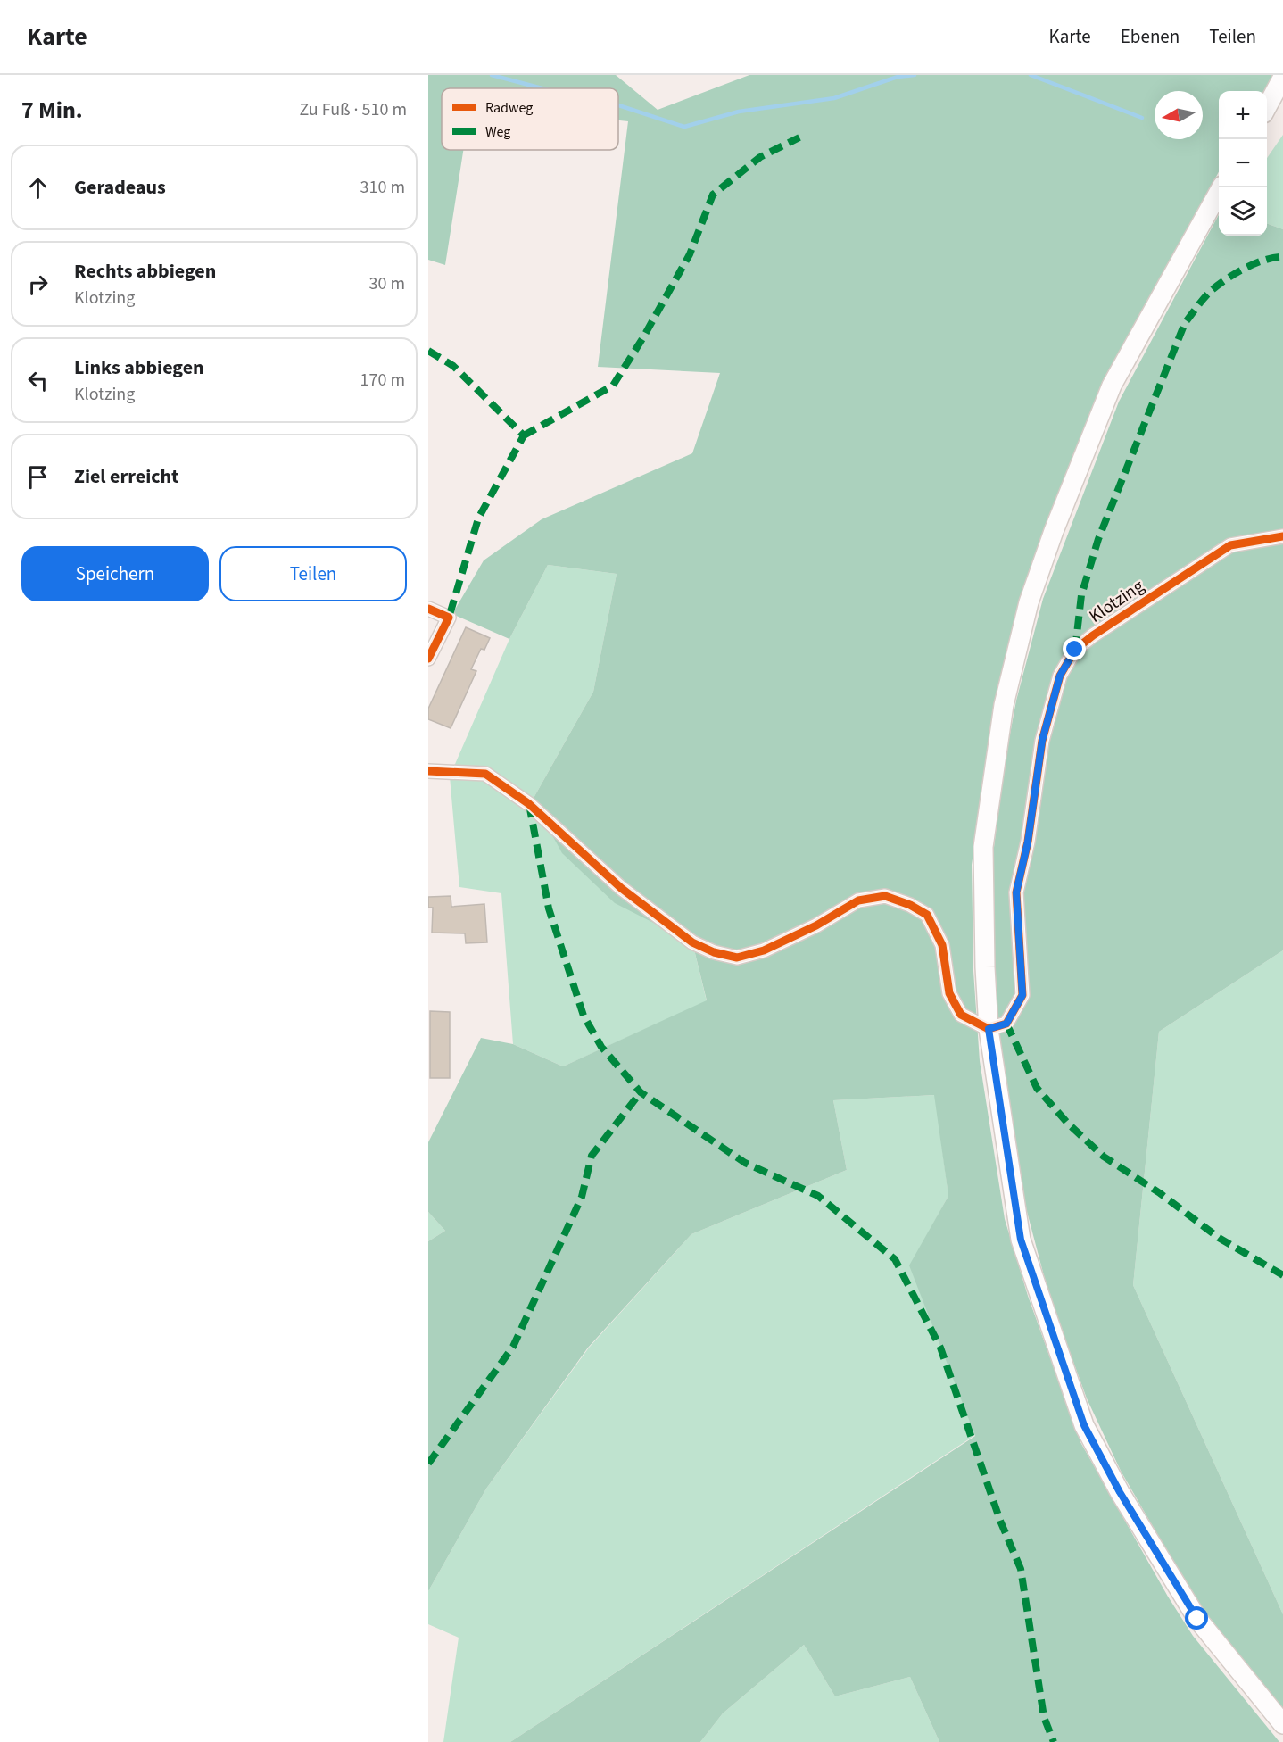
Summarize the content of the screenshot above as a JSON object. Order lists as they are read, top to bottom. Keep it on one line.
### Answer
{"streets":{"street":["Klotzing"]},"legend":["Radweg","Weg"],"north":"left","page":{"header":"Karte","nav":["Karte","Ebenen","Teilen"],"heading":["7 Min.","Zu Fuß · 510 m"],"map_buttons":["+","−"],"list":[["Geradeaus","310 m"],["Rechts abbiegen","Klotzing","30 m"],["Links abbiegen","Klotzing","170 m"],"Ziel erreicht"],"buttons":["Speichern","Teilen"]}}
